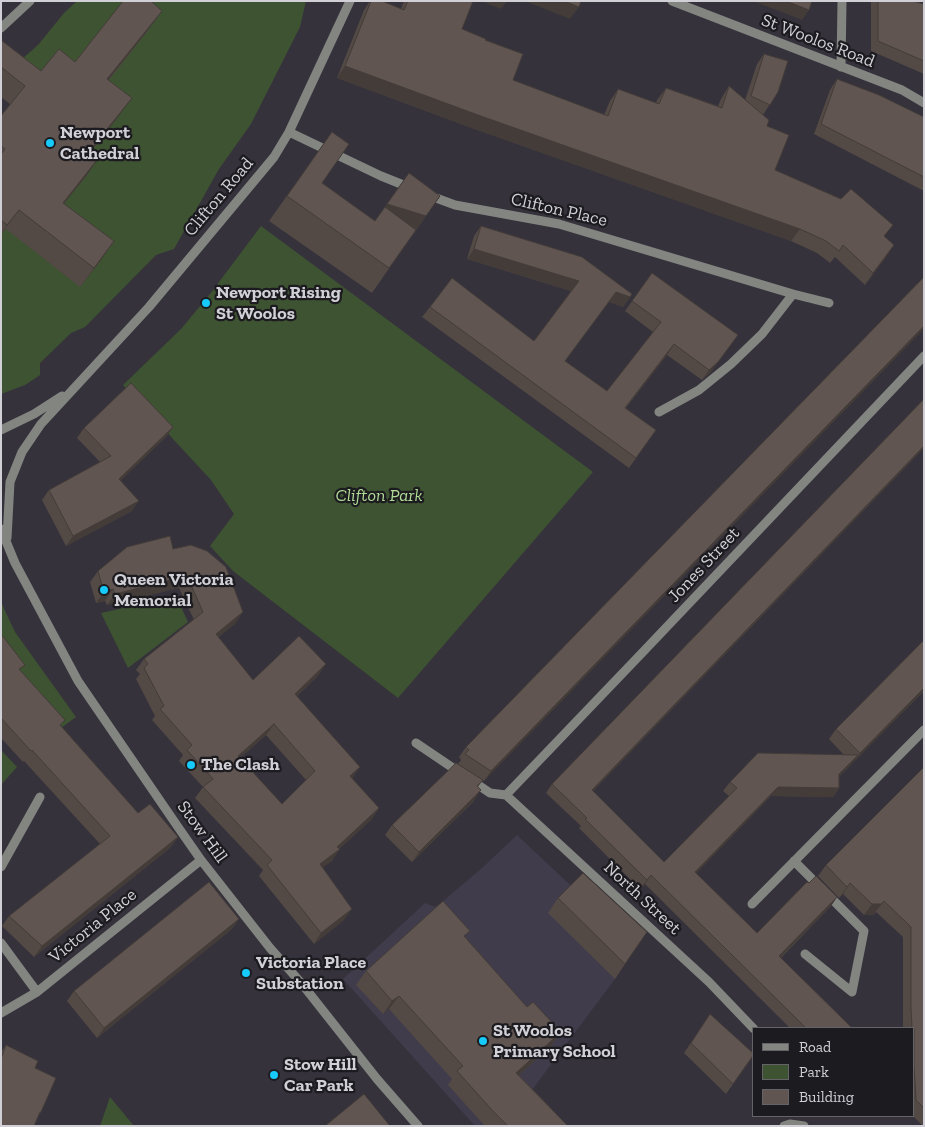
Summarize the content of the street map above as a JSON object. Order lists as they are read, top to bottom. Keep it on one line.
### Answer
{"streets":{"street":["St Woolos Road","Clifton Road","Clifton Place","Jones Street","Stow Hill","North Street","Victoria Place"]},"crossings":[["Clifton Road","Clifton Place"],["Clifton Road","Stow Hill"],["Jones Street","North Street"],["Stow Hill","Victoria Place"]],"parks":["Clifton Park"],"places":["Newport Cathedral","Newport Rising St Woolos","Queen Victoria Memorial","The Clash","Victoria Place Substation","St Woolos Primary School","Stow Hill Car Park"],"legend":["Road","Park","Building"]}
